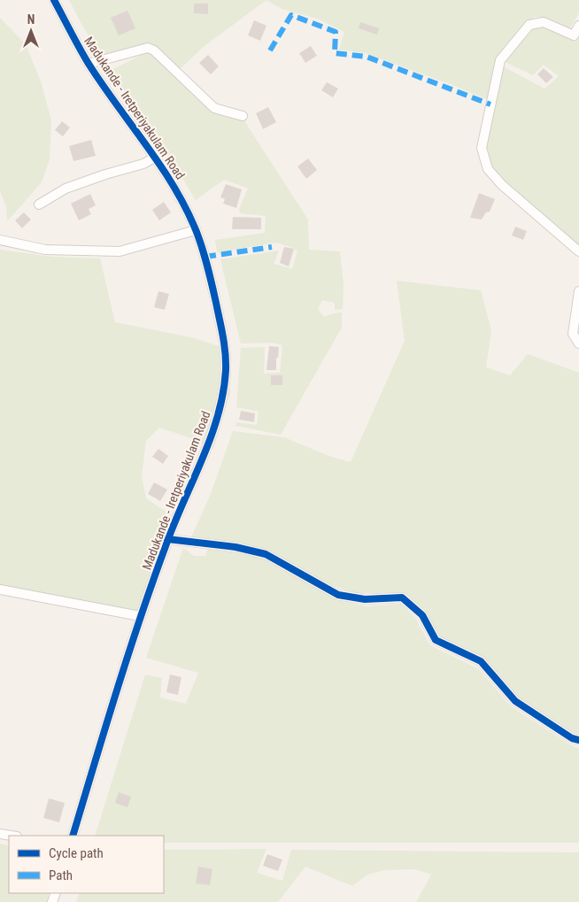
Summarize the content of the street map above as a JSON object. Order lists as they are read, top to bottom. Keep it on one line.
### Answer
{"streets":{"street":["Madukande - Iretperiyakulam Road"]},"legend":["Cycle path","Path"],"north":"top"}
